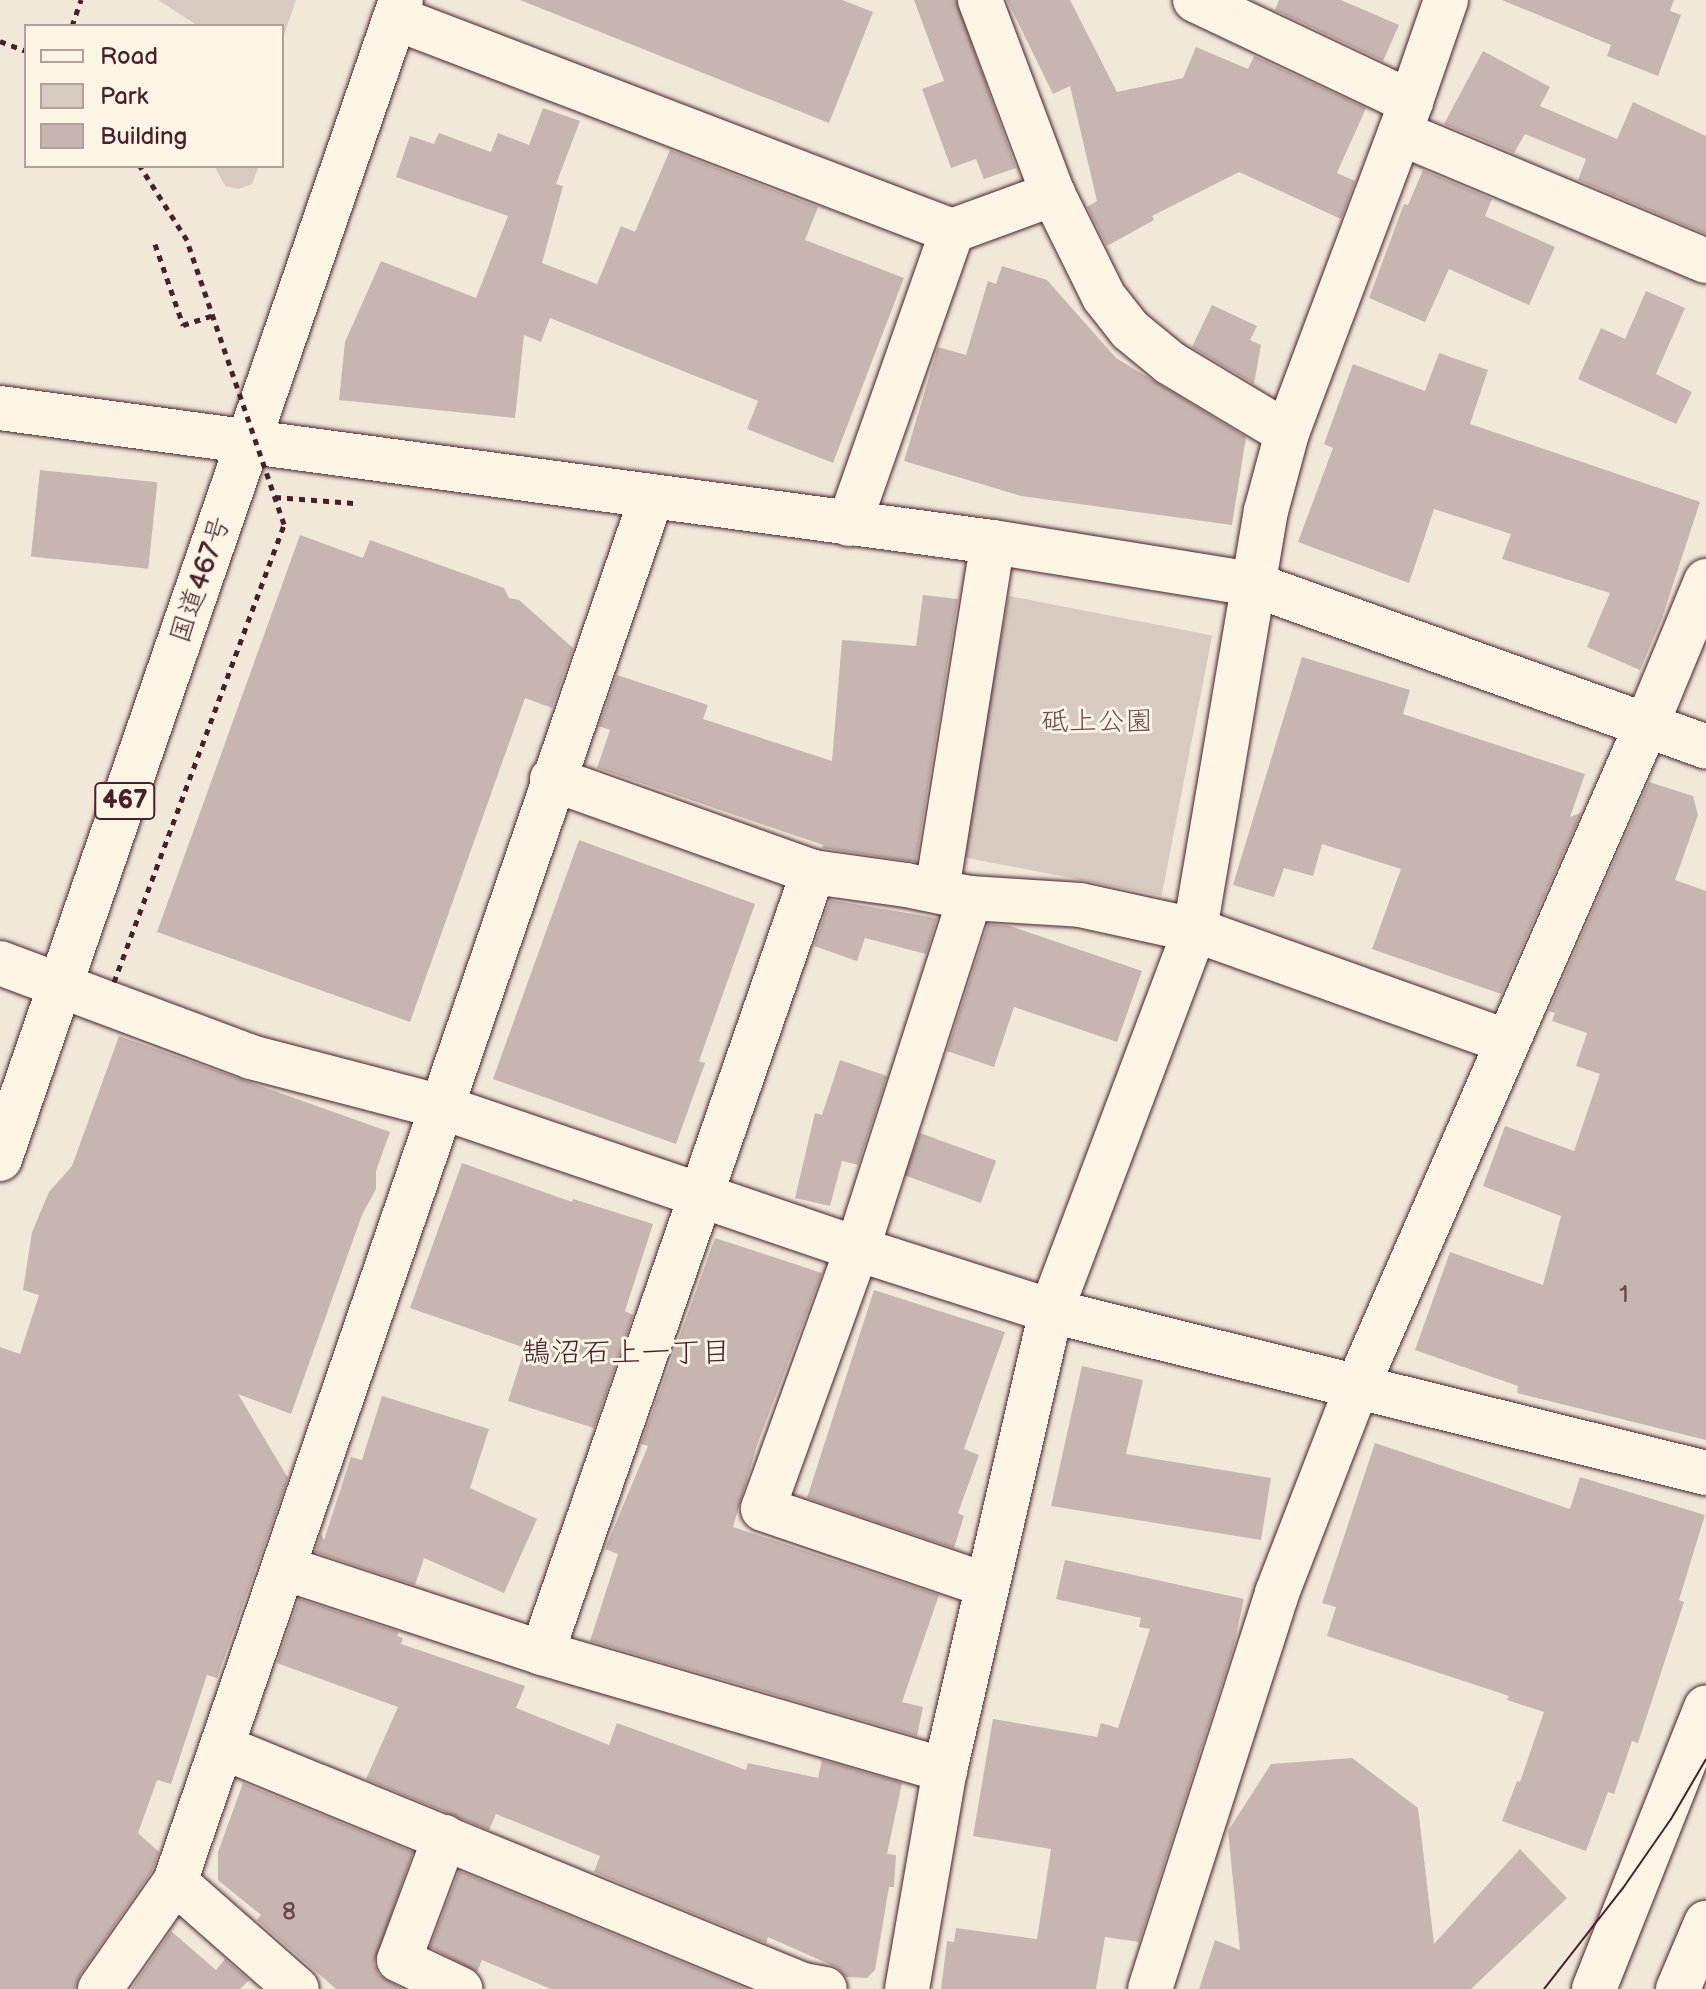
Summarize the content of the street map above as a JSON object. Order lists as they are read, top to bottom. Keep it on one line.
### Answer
{"streets":{"main road":["国道467号","467"]},"districts":["鵠沼石上一丁目"],"parks":["砥上公園"],"house_numbers":["1","8"],"legend":["Road","Park","Building"]}
